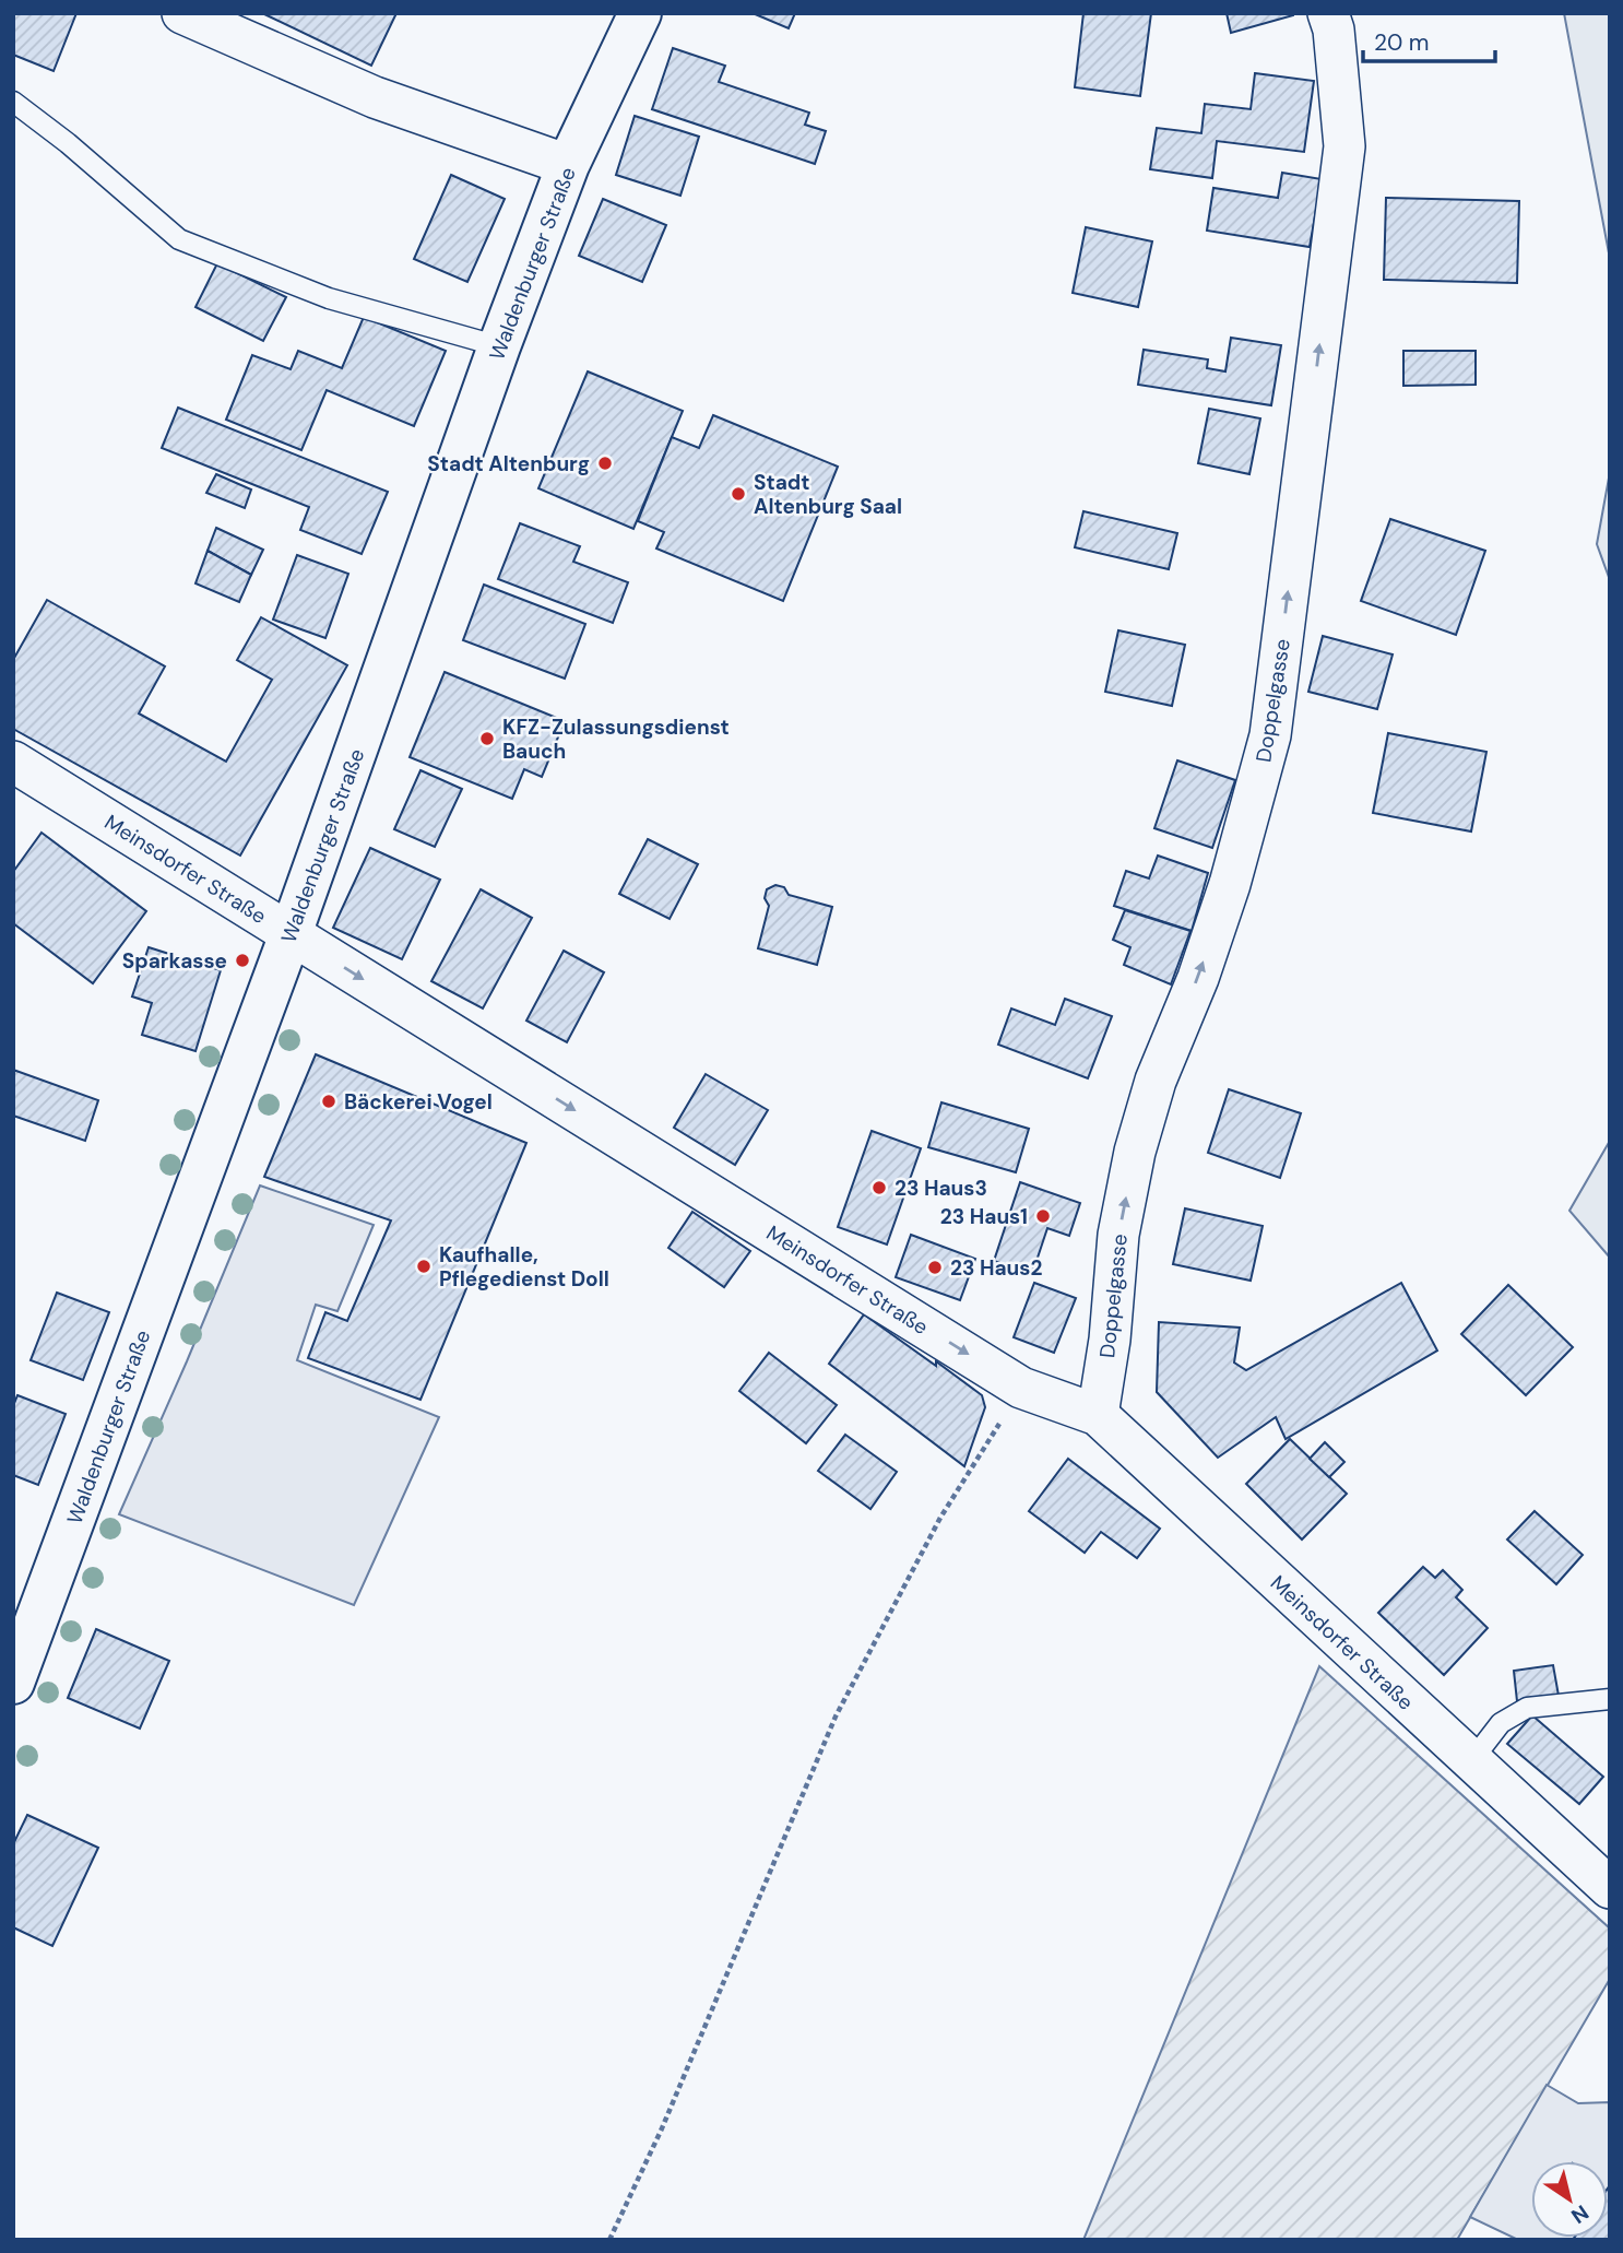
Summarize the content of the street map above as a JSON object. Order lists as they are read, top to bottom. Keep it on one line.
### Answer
{"streets":{"main road":["Waldenburger Straße"],"street":["Doppelgasse","Meinsdorfer Straße"]},"crossings":[["Waldenburger Straße","Meinsdorfer Straße"],["Doppelgasse","Meinsdorfer Straße"]],"one_way":["Doppelgasse","Meinsdorfer Straße"],"places":["Stadt Altenburg","Stadt Altenburg Saal","KFZ-Zulassungsdienst Bauch","Sparkasse","Bäckerei Vogel","23 Haus3","23 Haus1","Kaufhalle, Pflegedienst Doll","23 Haus2"],"scale_bar":"20 m","north":"bottom right"}
